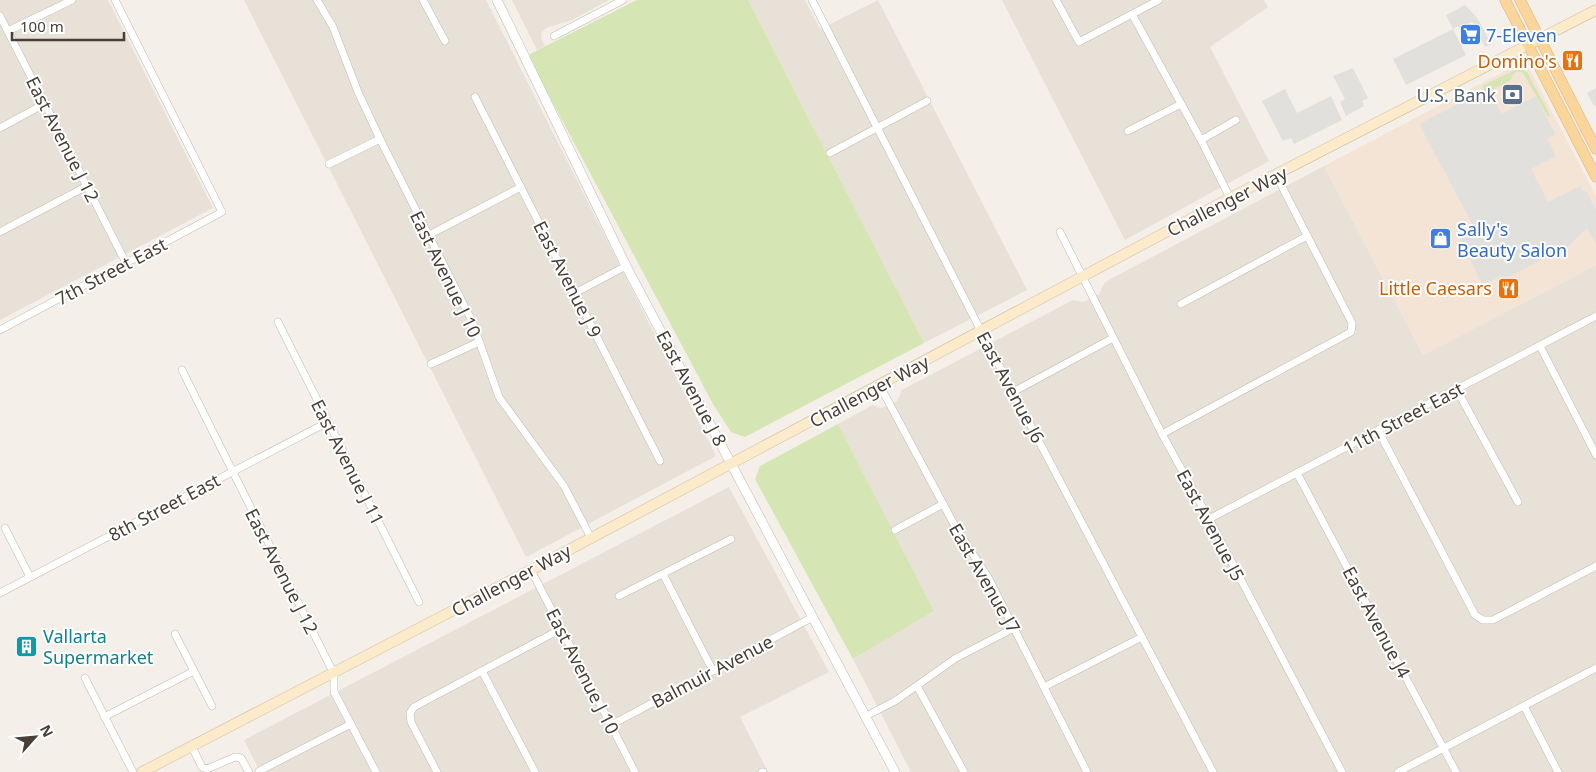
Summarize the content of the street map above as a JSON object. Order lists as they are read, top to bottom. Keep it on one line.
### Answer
{"streets":{"main road":["Challenger Way"],"street":["East Avenue J 12","7th Street East","East Avenue J 10","East Avenue J 9","East Avenue J6","East Avenue J 8","11th Street East","East Avenue J 11","8th Street East","East Avenue J5","East Avenue J7","East Avenue J4","Balmuir Avenue"]},"crossings":[["East Avenue J 12","Challenger Way"],["East Avenue J 12","7th Street East"],["East Avenue J 12","8th Street East"],["Challenger Way","East Avenue J 10"],["Challenger Way","East Avenue J6"],["Challenger Way","East Avenue J 8"],["Challenger Way","East Avenue J5"],["Challenger Way","East Avenue J7"],["East Avenue J 10","Balmuir Avenue"],["East Avenue J 8","Balmuir Avenue"],["11th Street East","East Avenue J5"],["11th Street East","East Avenue J4"],["East Avenue J 11","8th Street East"]],"places":{"supermarket":["7-Eleven"],"restaurant":["Domino's","Little Caesars"],"bank":["U.S. Bank"],"shop":["Sally's Beauty Salon"],"building":["Vallarta Supermarket"]},"scale_bar":"100 m","north":"top right"}
